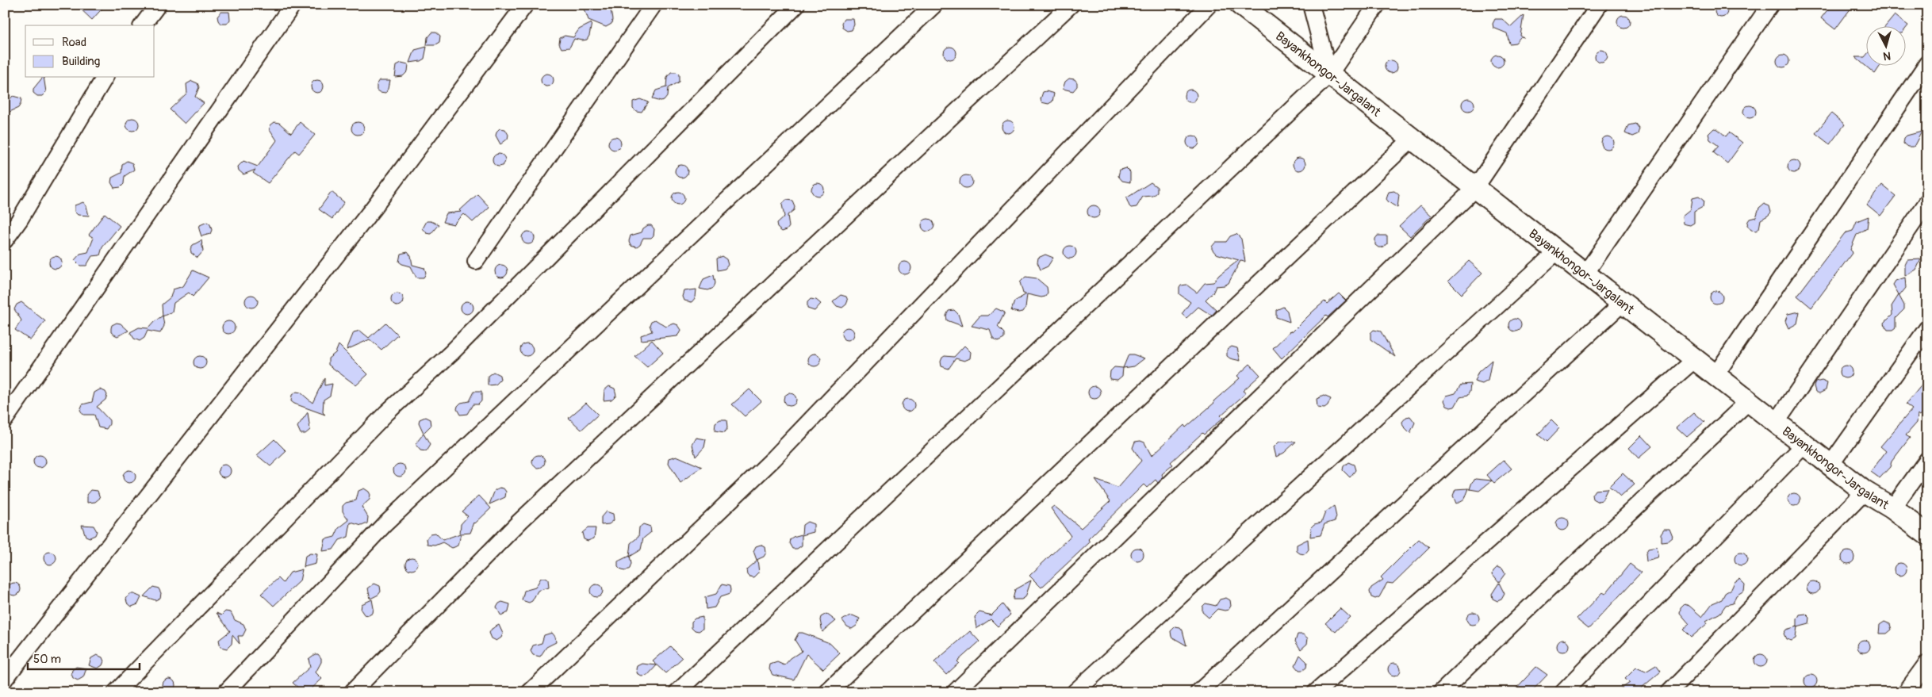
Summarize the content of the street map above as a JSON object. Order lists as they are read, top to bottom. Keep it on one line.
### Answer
{"streets":{"street":["Bayankhongor-Jargalant"]},"legend":["Road","Building"],"scale_bar":"50 m","north":"bottom"}
